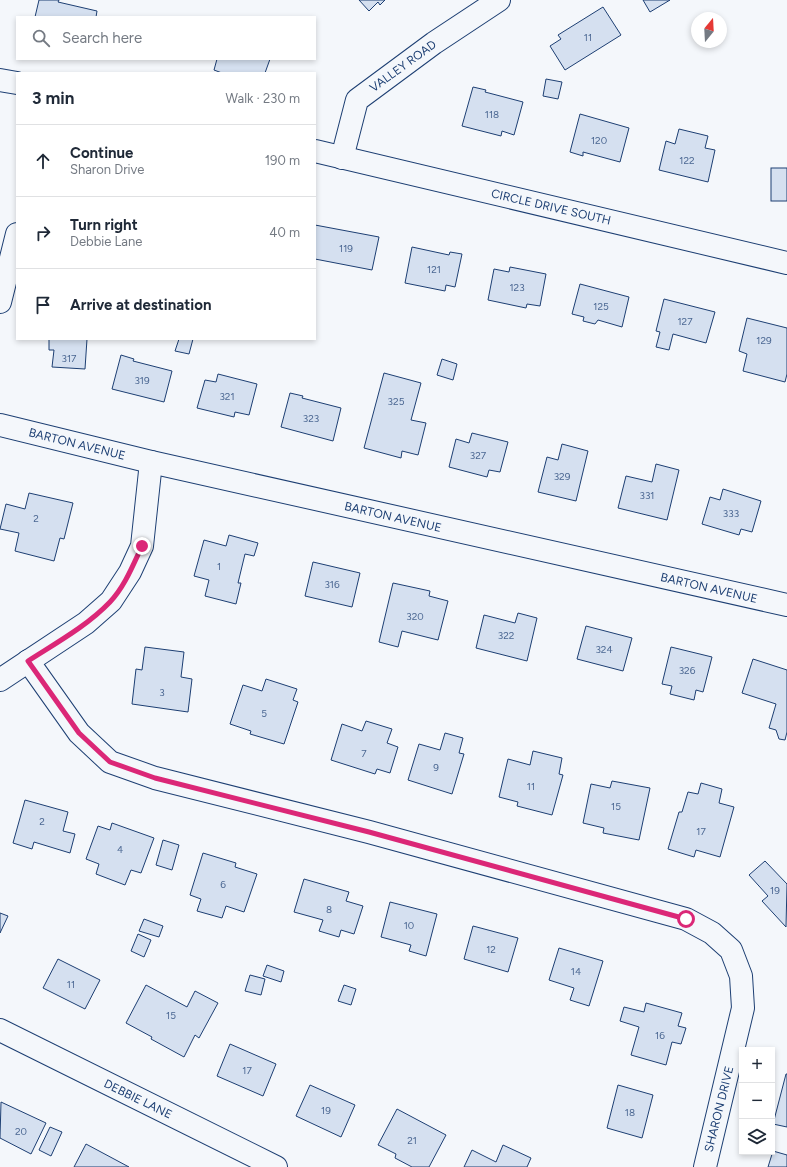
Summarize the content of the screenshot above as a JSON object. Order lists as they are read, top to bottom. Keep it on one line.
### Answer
{"streets":{"street":["VALLEY ROAD","CIRCLE DRIVE SOUTH","BARTON AVENUE","DEBBIE LANE","SHARON DRIVE"]},"crossings":[["VALLEY ROAD","CIRCLE DRIVE SOUTH"]],"house_numbers":["11","118","120","122","119","121","123","125","127","129","317","319","321","325","323","327","329","331","333","2","1","316","320","322","324","326","3","5","7","9","11","15","2","17","4","6","19","8","10","12","14","11","15","16","17","19","18","20","21"],"north":"top","page":{"search":"Search here","heading":["3 min","Walk · 230 m"],"list":[["Continue","Sharon Drive","190 m"],["Turn right","Debbie Lane","40 m"],"Arrive at destination"],"map_buttons":["+","−"]}}
